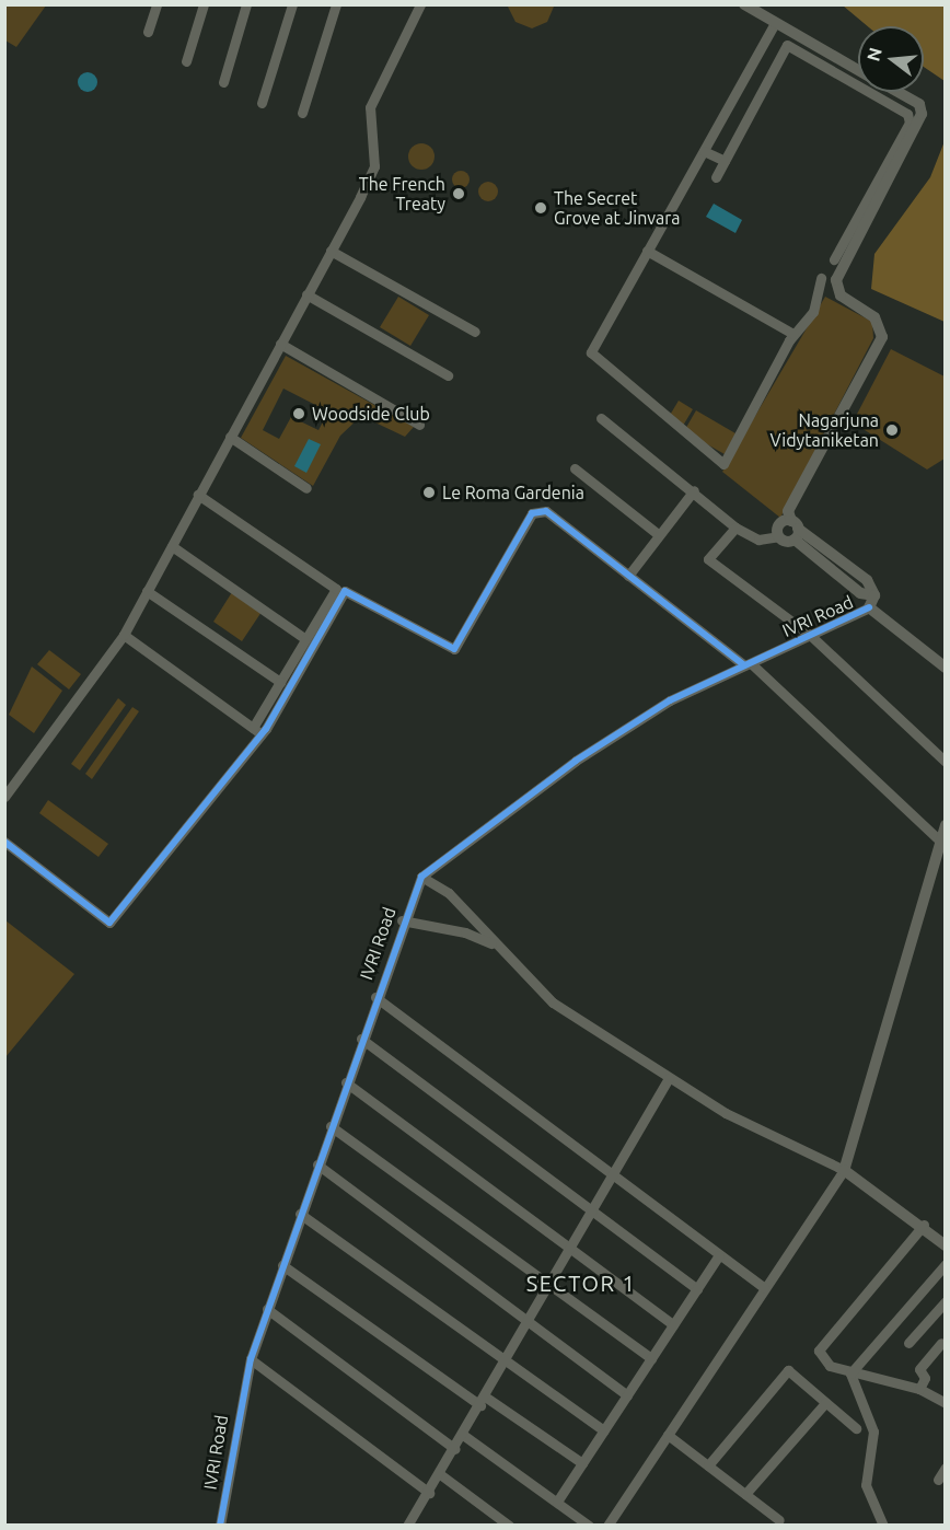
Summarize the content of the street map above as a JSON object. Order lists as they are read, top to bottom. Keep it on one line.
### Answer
{"streets":{"main road":["IVRI Road"]},"districts":["SECTOR 1"],"places":["The French Treaty","The Secret Grove at Jinvara","Woodside Club","Nagarjuna Vidytaniketan","Le Roma Gardenia"],"north":"left"}
